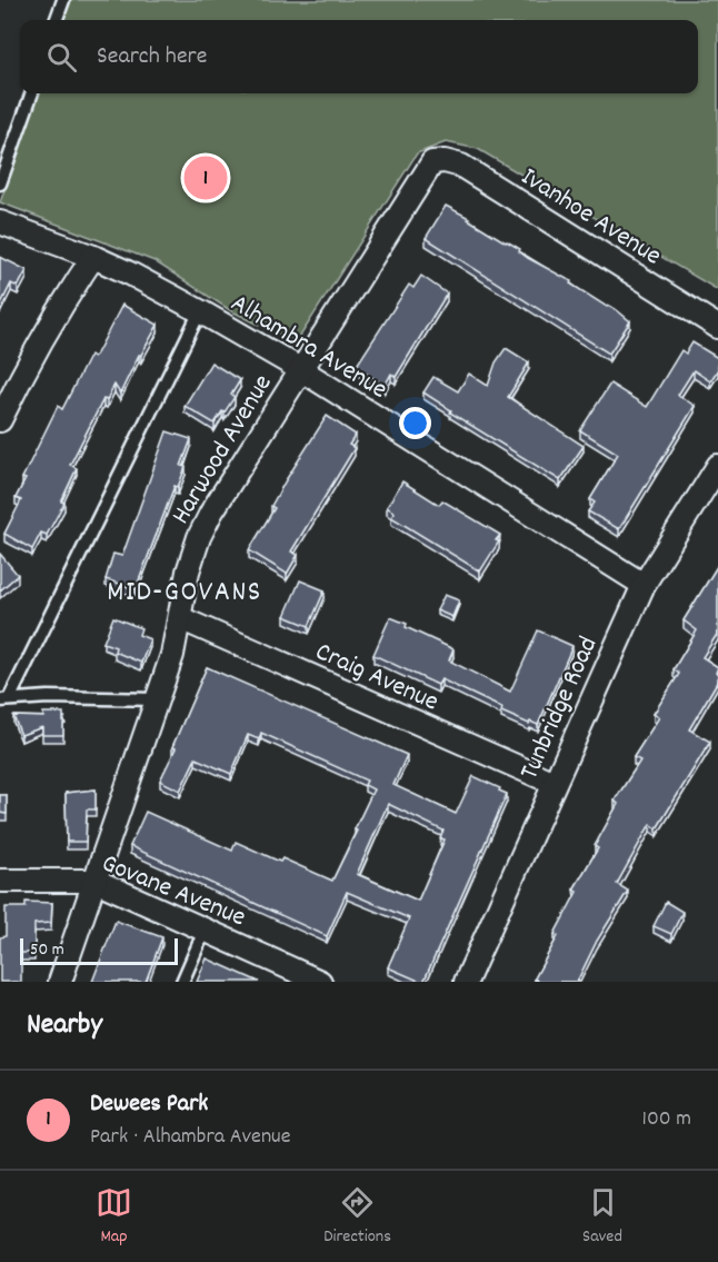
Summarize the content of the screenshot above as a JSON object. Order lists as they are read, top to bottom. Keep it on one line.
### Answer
{"streets":{"street":["Ivanhoe Avenue","Alhambra Avenue","Harwood Avenue","Craig Avenue","Tunbridge Road","Govane Avenue"]},"crossings":[["Ivanhoe Avenue","Harwood Avenue"],["Alhambra Avenue","Harwood Avenue"],["Alhambra Avenue","Tunbridge Road"],["Harwood Avenue","Craig Avenue"],["Harwood Avenue","Govane Avenue"],["Craig Avenue","Tunbridge Road"]],"districts":["MID-GOVANS"],"scale_bar":"50 m","page":{"search":"Search here","pins":"1","scale":"50 m","heading":"Nearby","list":[{"mark":"1","name":"Dewees Park","note":"Park · Alhambra Avenue","value":"100 m"}],"nav":["Map","Directions","Saved"]}}
